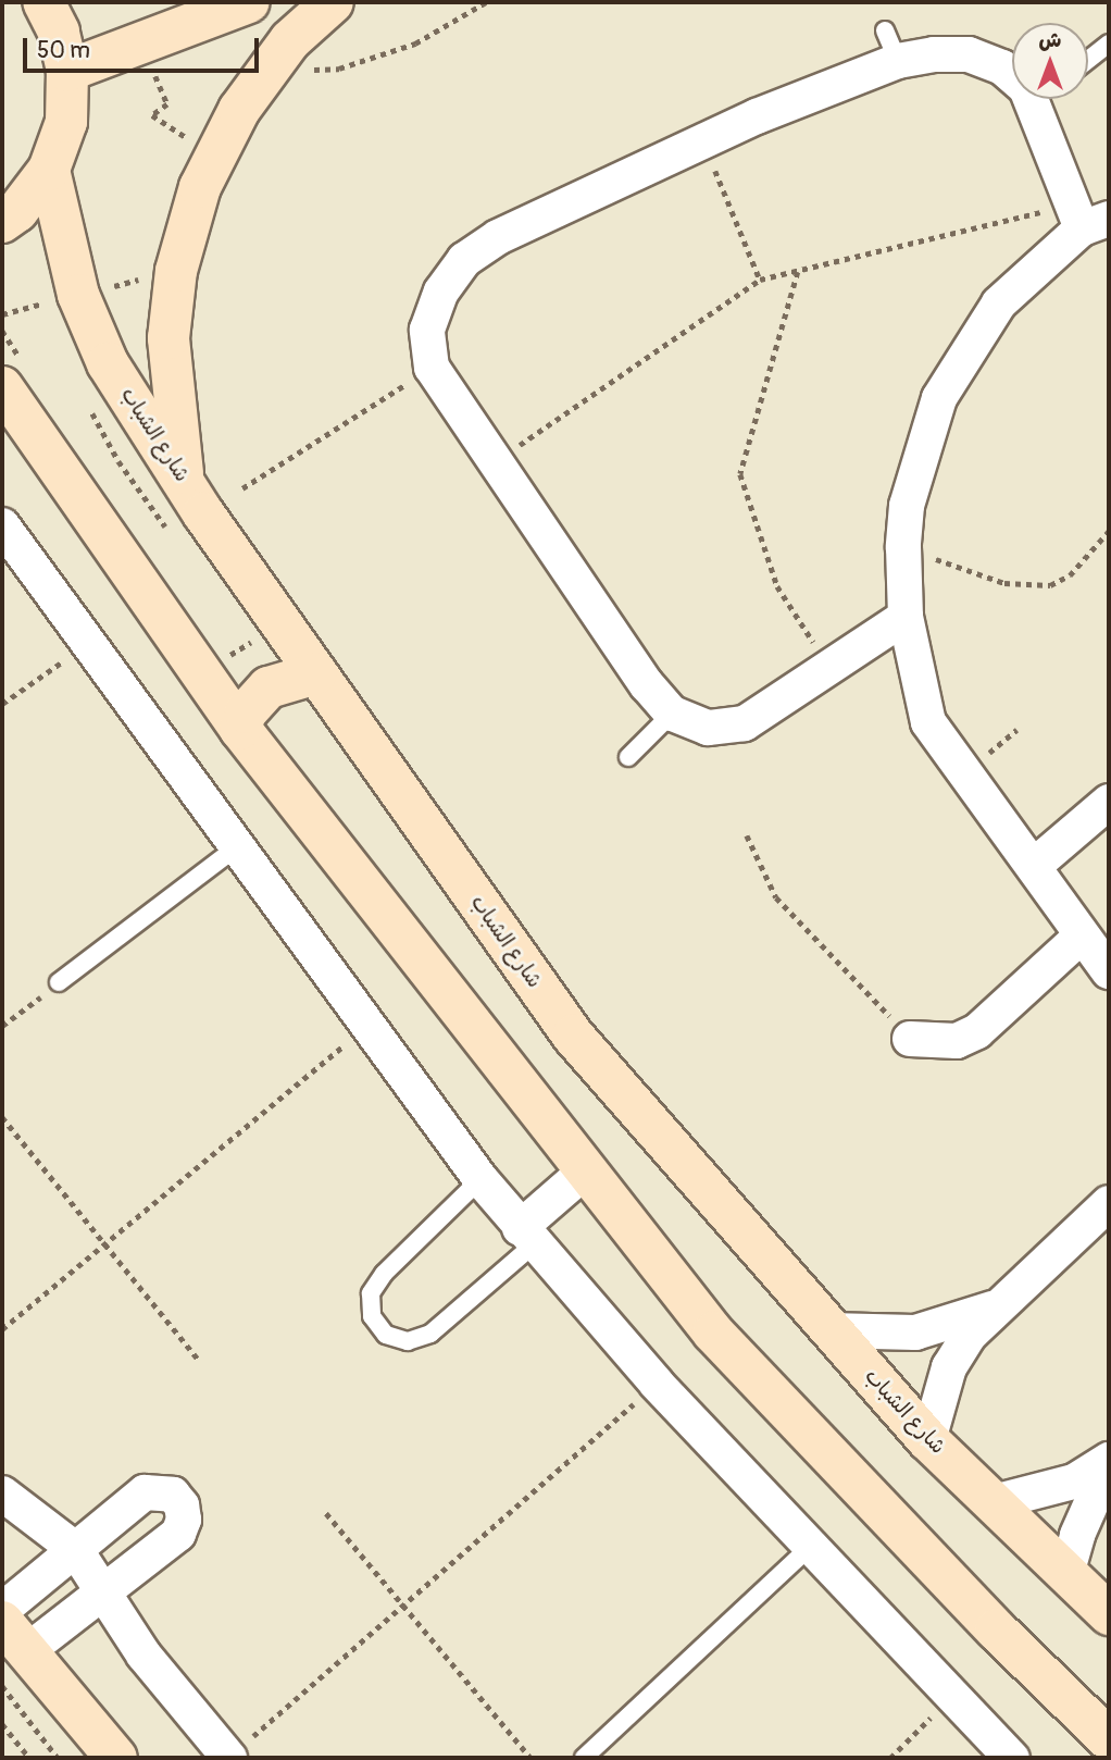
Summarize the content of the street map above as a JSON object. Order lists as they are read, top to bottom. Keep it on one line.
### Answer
{"streets":{"street":["شارع الشباب"]},"scale_bar":"50 m","north":"top"}
